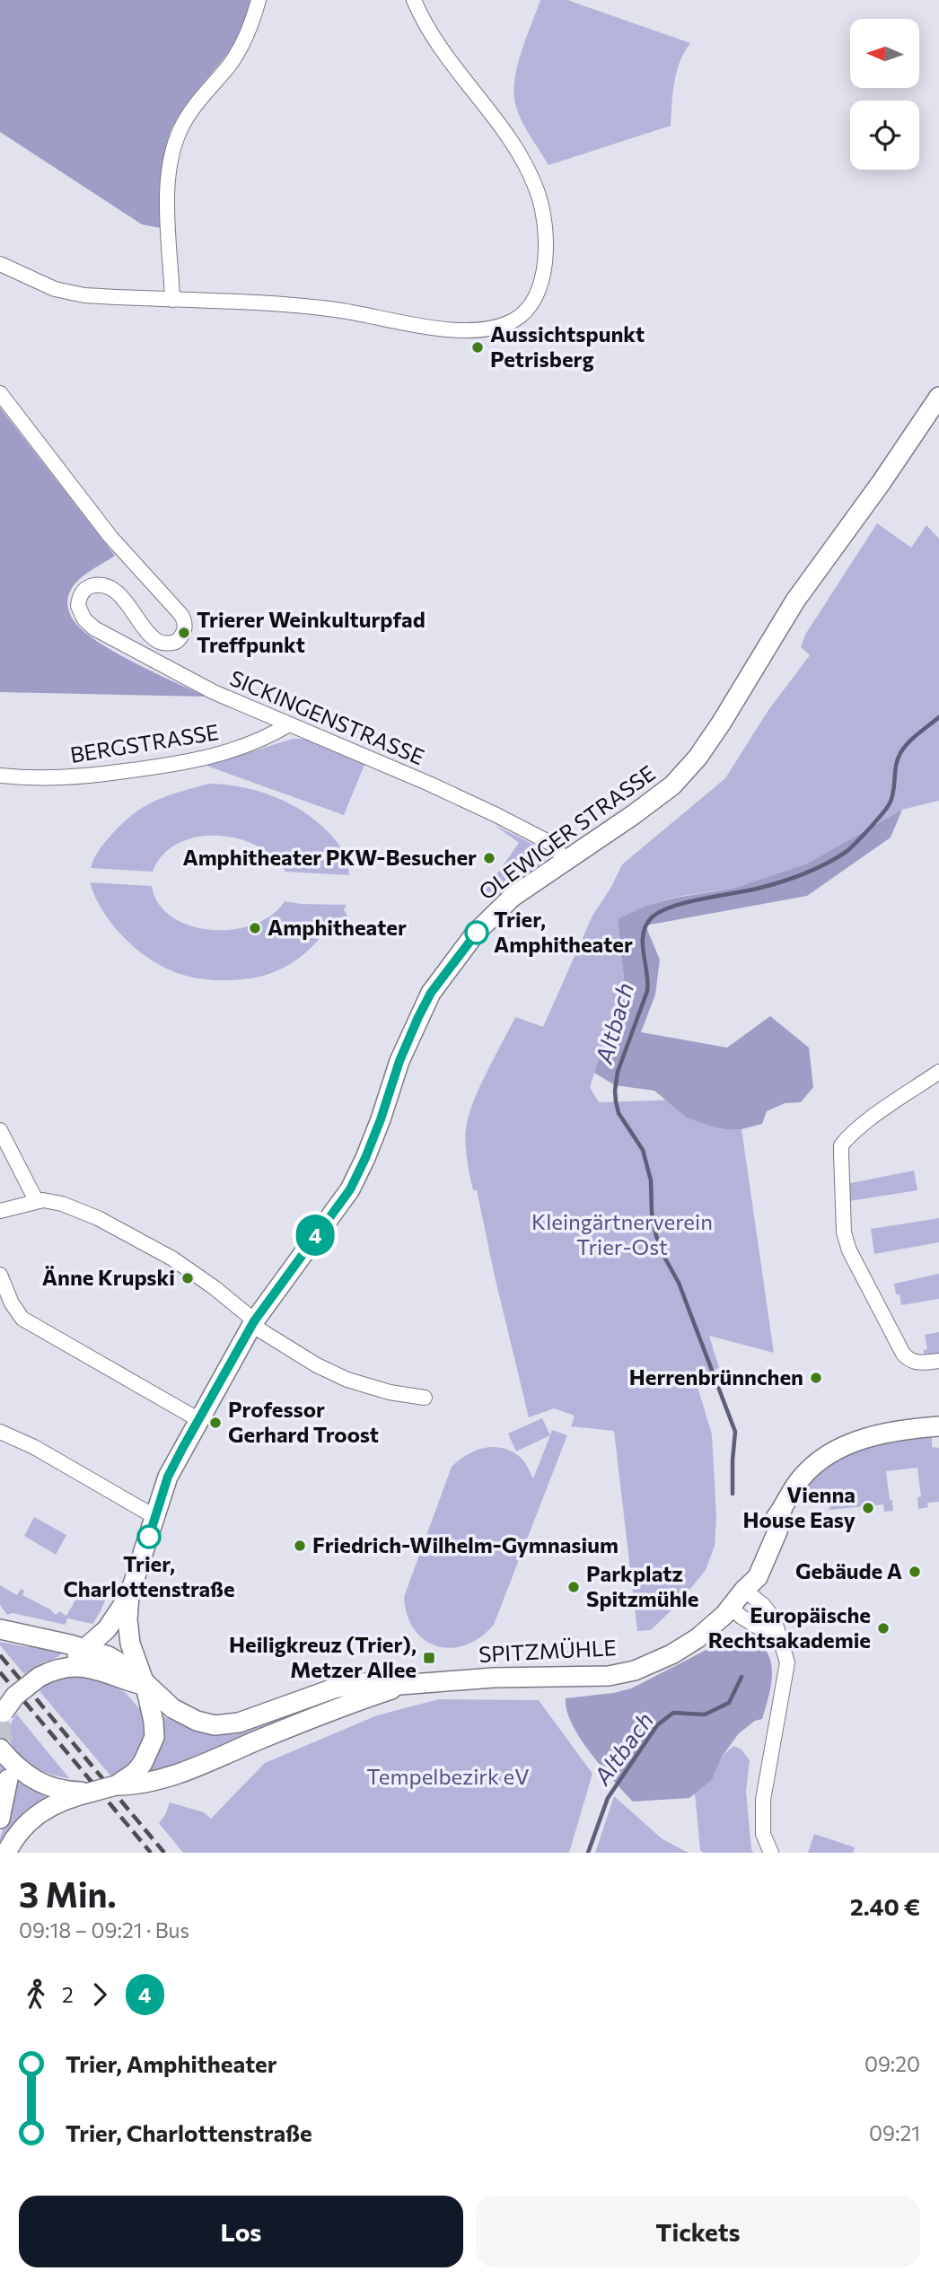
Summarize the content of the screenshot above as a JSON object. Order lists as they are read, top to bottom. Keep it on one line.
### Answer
{"streets":{"main road":["OLEWIGER STRASSE","SPITZMÜHLE"],"street":["SICKINGENSTRASSE","BERGSTRASSE"]},"crossings":[["SICKINGENSTRASSE","BERGSTRASSE"],["SICKINGENSTRASSE","OLEWIGER STRASSE"]],"water":["Altbach"],"parks":["Kleingärtnerverein Trier-Ost","Tempelbezirk eV"],"places":{"other":["Aussichtspunkt Petrisberg","Trierer Weinkulturpfad Treffpunkt","Amphitheater PKW-Besucher","Amphitheater","Trier, Amphitheater","Änne Krupski","Herrenbrünnchen","Professor Gerhard Troost","Vienna House Easy","Trier, Charlottenstraße","Friedrich-Wilhelm-Gymnasium","Gebäude A","Parkplatz Spitzmühle","Europäische Rechtsakademie"],"transit":["Heiligkreuz (Trier), Metzer Allee"]},"lines":["bus line 4"],"north":"left","page":{"on_map":"4","heading":["3 Min.","09:18 – 09:21 · Bus","2.40 €"],"legs":["2","4"],"list":[{"name":"Trier, Amphitheater","value":"09:20"},{"name":"Trier, Charlottenstraße","value":"09:21"}],"buttons":["Los","Tickets"]}}
